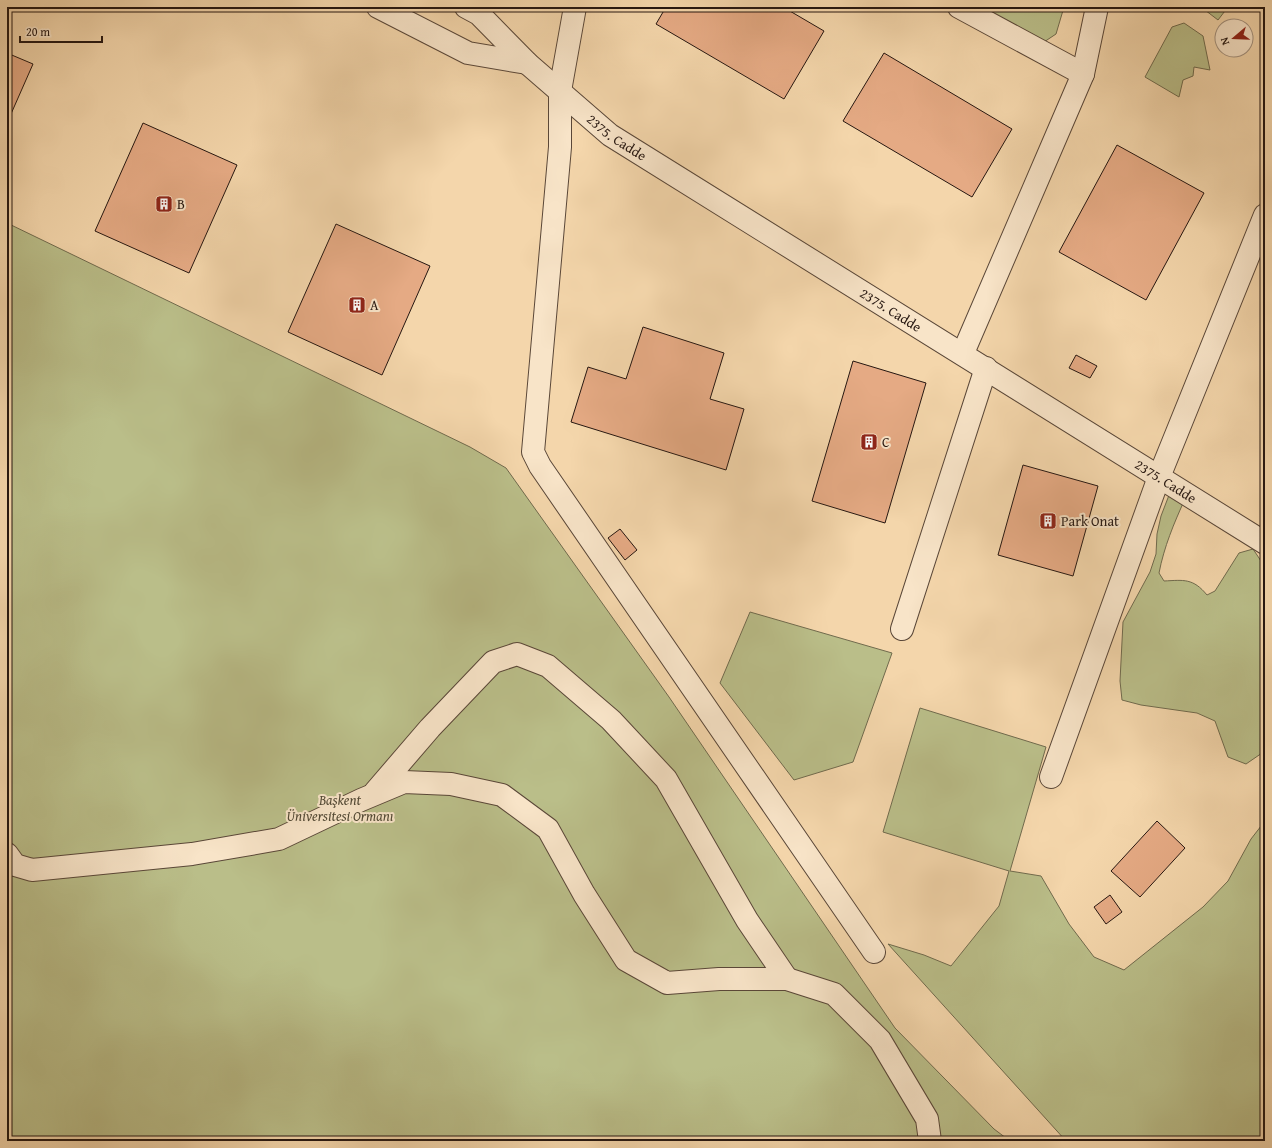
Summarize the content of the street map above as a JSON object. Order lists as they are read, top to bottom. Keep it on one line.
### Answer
{"streets":{"street":["2375. Cadde"]},"parks":["Başkent Üniversitesi Ormanı"],"places":{"building":["B","A","C","Park Onat"]},"scale_bar":"20 m","north":"left"}
